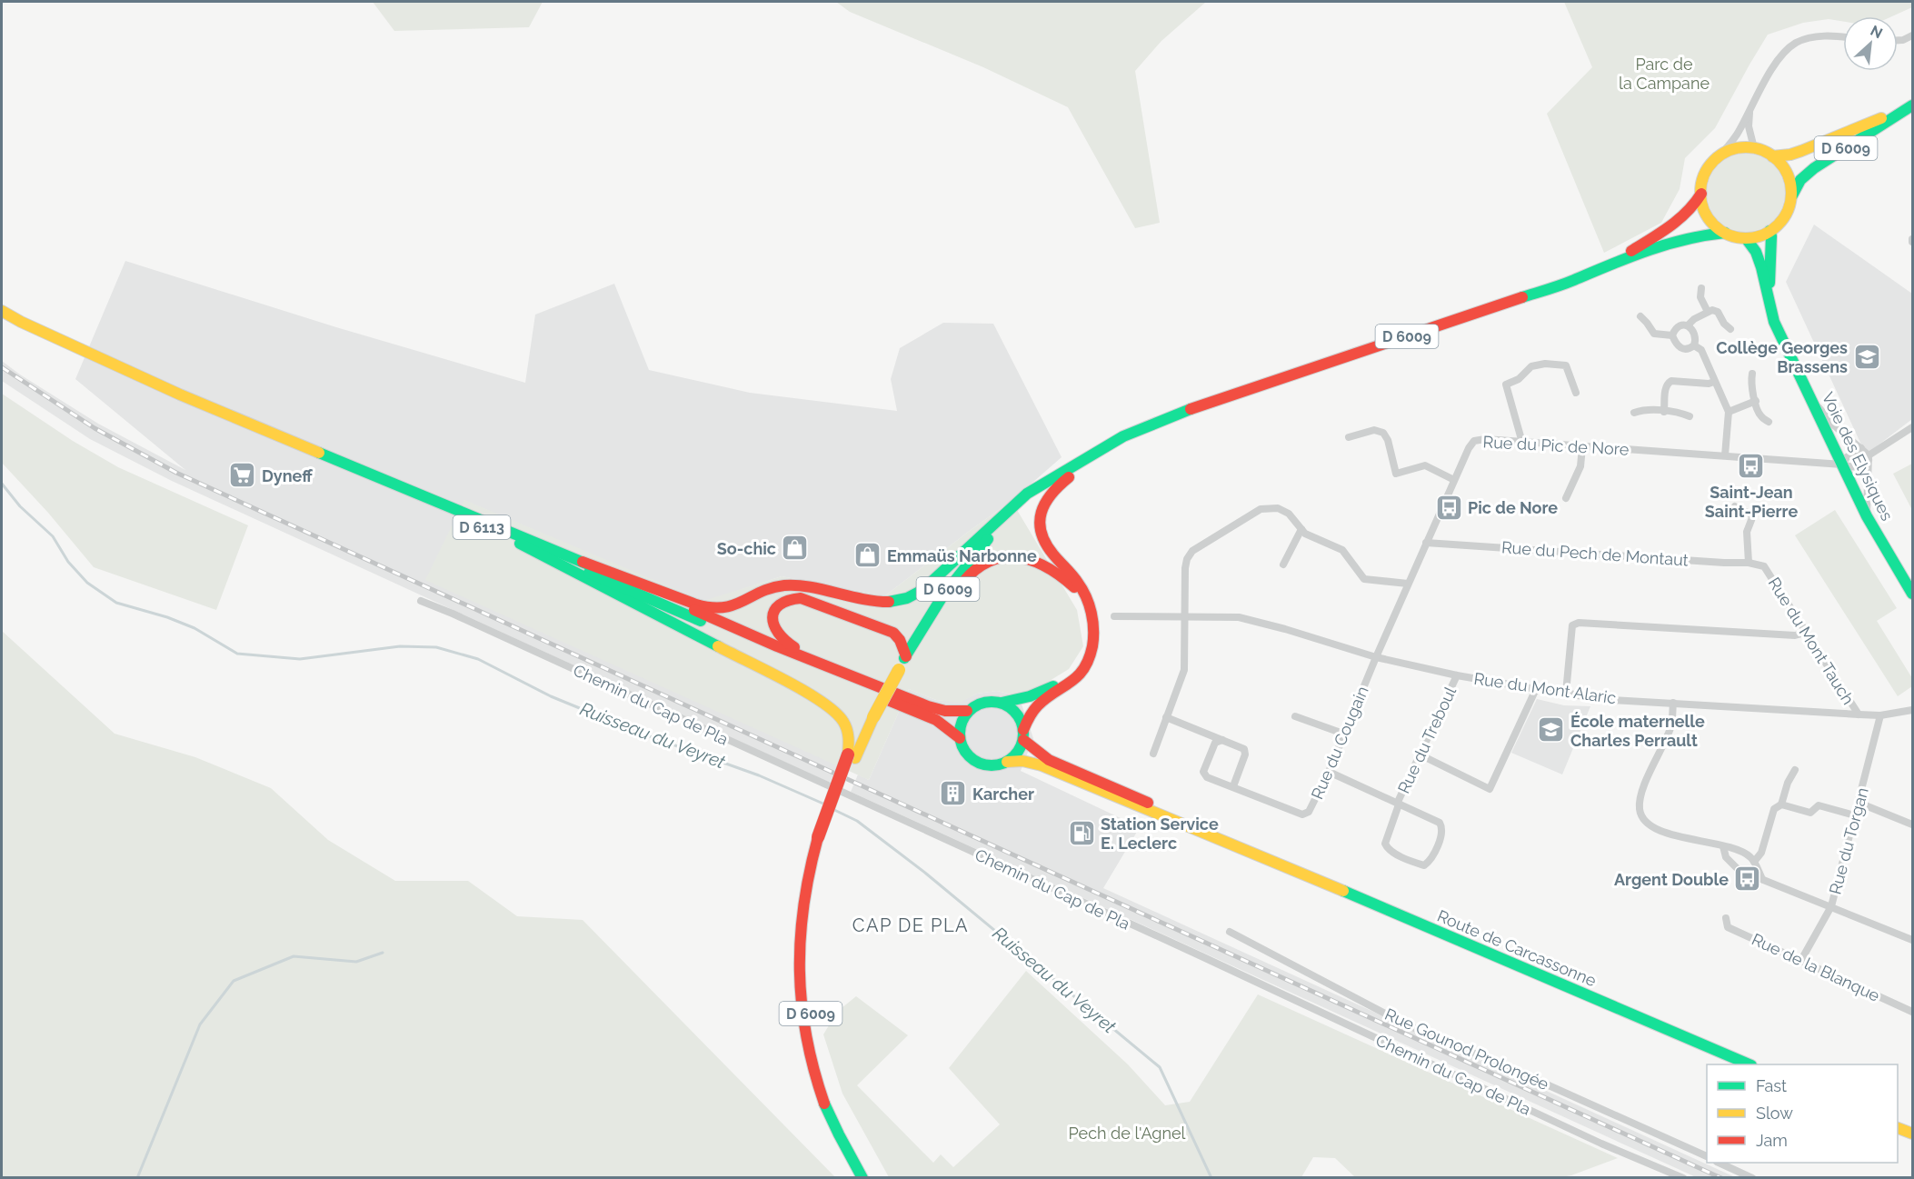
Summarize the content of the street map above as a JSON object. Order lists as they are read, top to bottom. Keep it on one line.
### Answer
{"streets":{"main road":["D 6009","Voie des Elysiques","D 6113","Route de Carcassonne"],"street":["Rue du Pic de Nore","Rue du Pech de Montaut","Rue du Mont Tauch","Rue du Mont Alaric","Chemin du Cap de Pla","Rue du Treboul","Rue du Cougain","Rue du Torgan","Rue de la Blanque","Rue Gounod Prolongée"]},"crossings":[["D 6009","Voie des Elysiques"],["Rue du Pic de Nore","Voie des Elysiques"],["Rue du Pic de Nore","Rue du Pech de Montaut"],["Rue du Pic de Nore","Rue du Mont Alaric"],["Rue du Pic de Nore","Rue du Cougain"],["D 6113","Route de Carcassonne"],["Rue du Pech de Montaut","Rue du Mont Tauch"],["Rue du Mont Tauch","Rue du Mont Alaric"],["Rue du Mont Alaric","Rue du Treboul"],["Rue du Mont Alaric","Rue du Cougain"],["Rue du Mont Alaric","Rue du Torgan"],["Rue du Torgan","Rue de la Blanque"]],"districts":["CAP DE PLA"],"water":["Ruisseau du Veyret"],"parks":["Parc de la Campane","Pech de l'Agnel"],"places":{"school or university":["Collège Georges Brassens","École maternelle Charles Perrault"],"bus stop":["Saint-Jean Saint-Pierre","Pic de Nore","Argent Double"],"supermarket":["Dyneff"],"shop":["So-chic","Emmaüs Narbonne"],"building":["Karcher"],"fuel station":["Station Service E. Leclerc"]},"legend":["Fast","Slow","Jam"],"north":"top right"}
